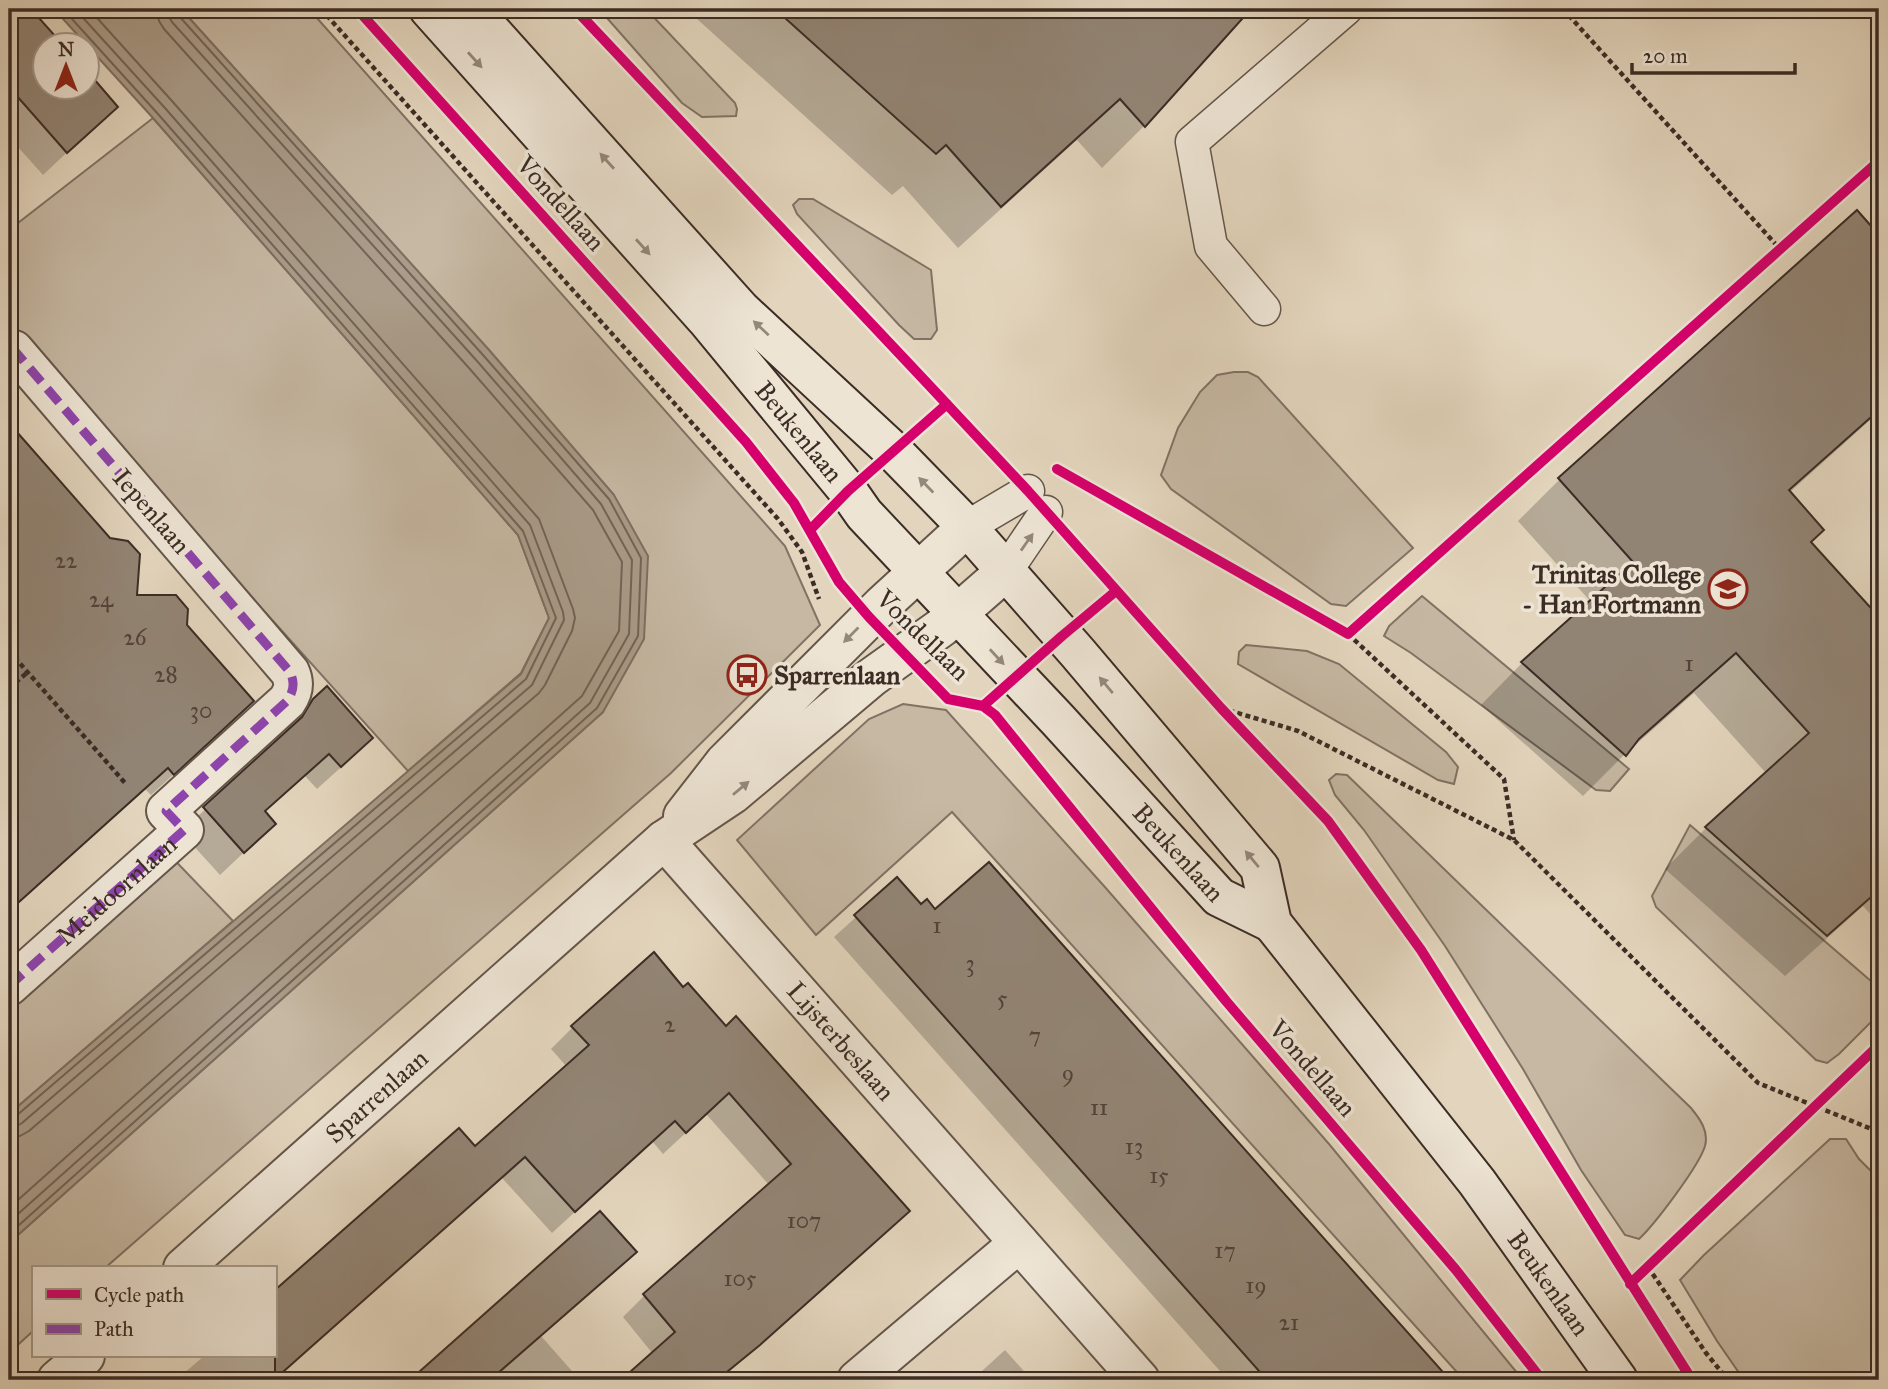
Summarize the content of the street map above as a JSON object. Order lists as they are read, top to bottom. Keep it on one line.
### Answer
{"streets":{"street":["Beukenlaan","Iepenlaan","Meidoornlaan","Lijsterbeslaan","Sparrenlaan"],"cycle path":["Vondellaan"]},"crossings":[["Beukenlaan","Sparrenlaan"],["Iepenlaan","Meidoornlaan"],["Lijsterbeslaan","Sparrenlaan"]],"places":{"school or university":["Trinitas College - Han Fortmann"],"bus stop":["Sparrenlaan"]},"house_numbers":["22","24","26","1","28","30","1","3","5","2","7","9","11","13","15","107","17","105","19","21"],"legend":["Cycle path","Path"],"scale_bar":"20 m","north":"top"}
